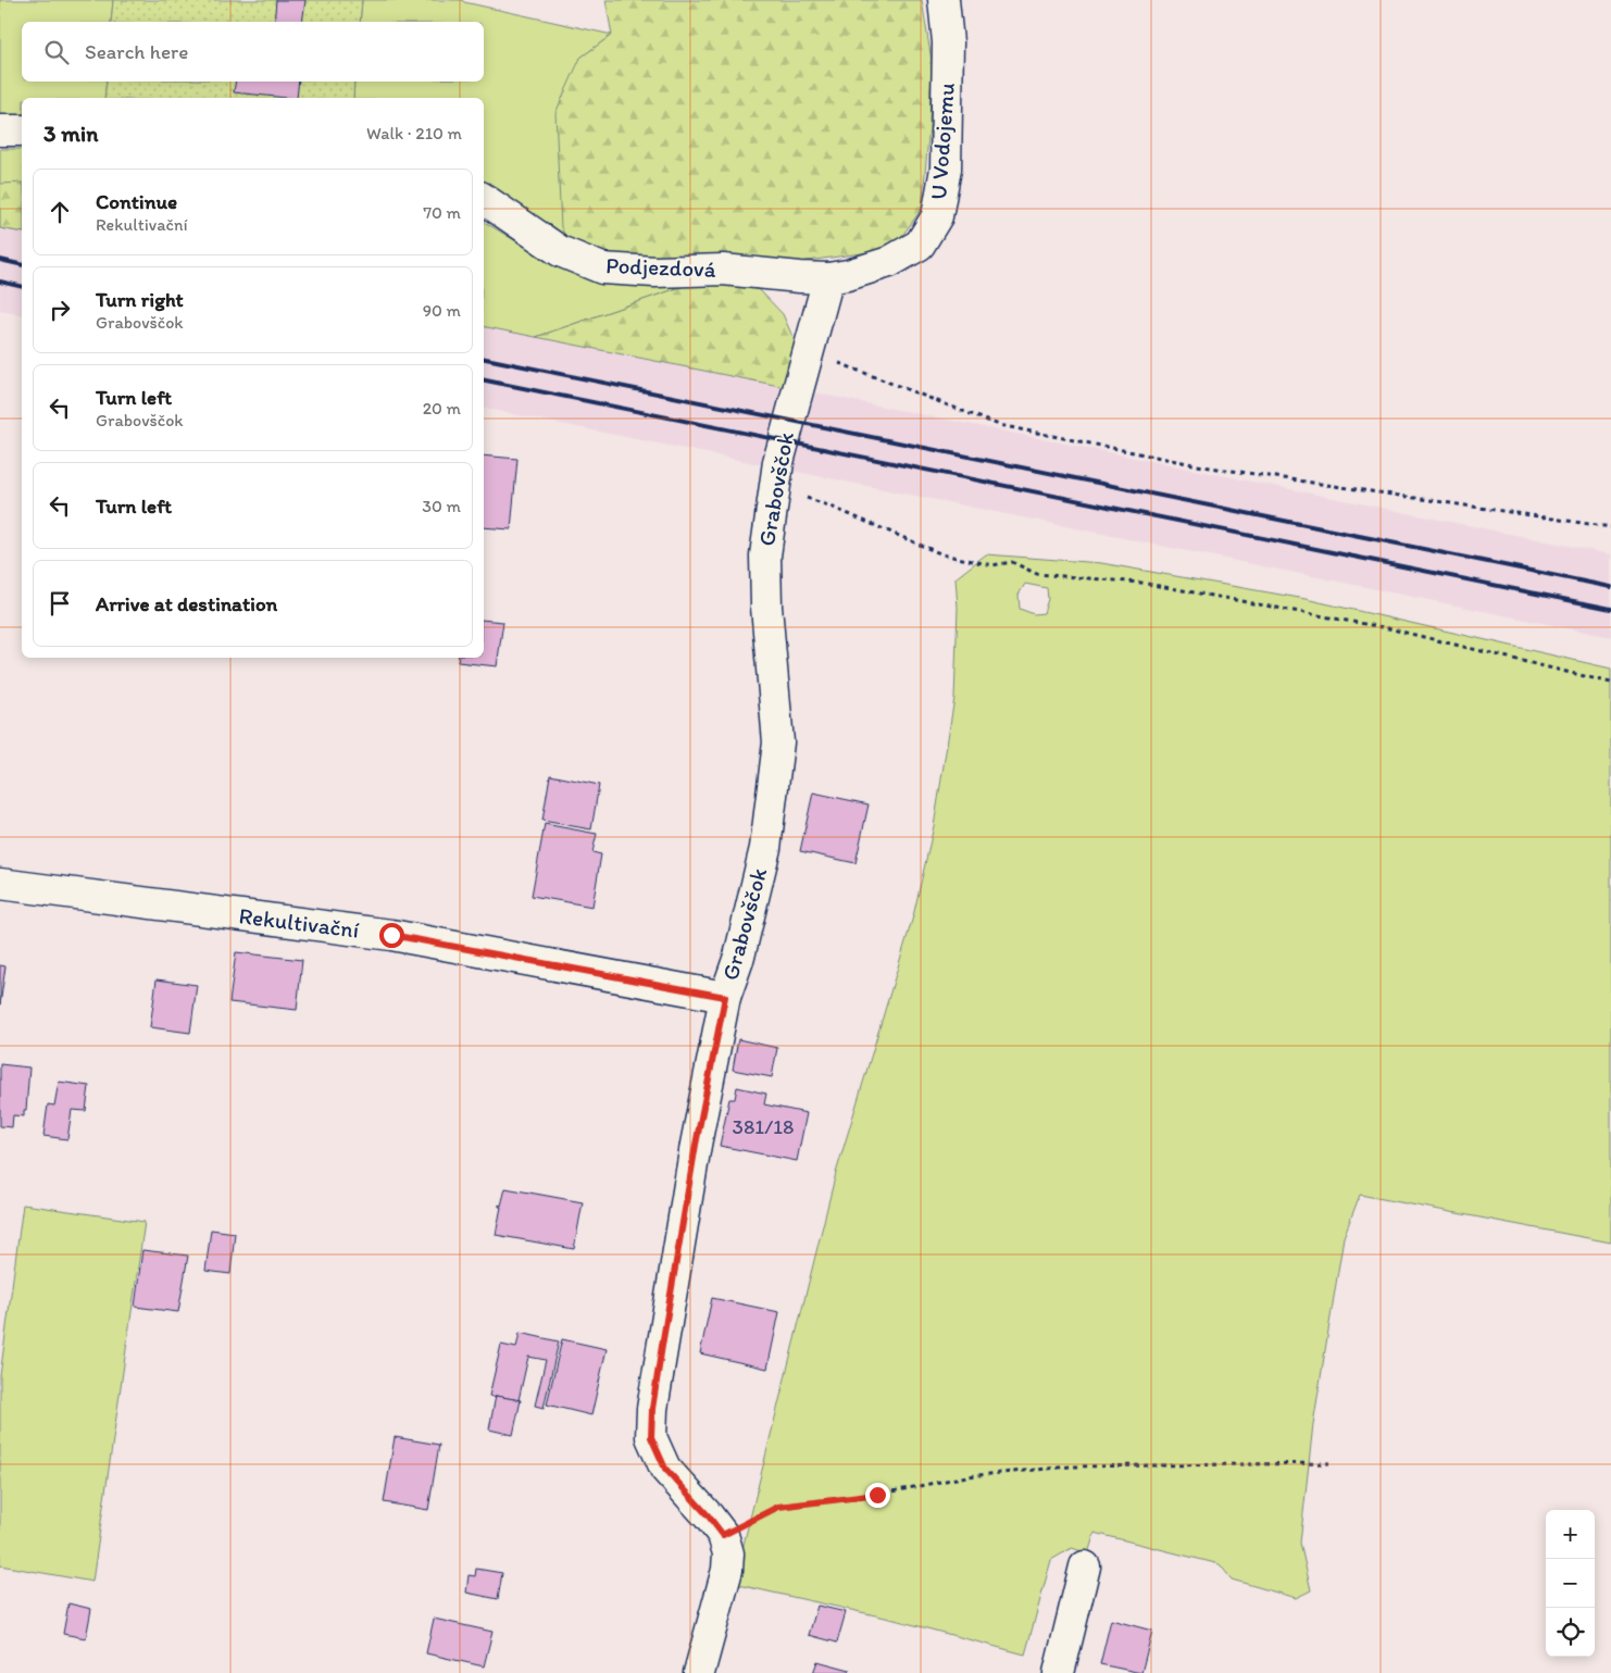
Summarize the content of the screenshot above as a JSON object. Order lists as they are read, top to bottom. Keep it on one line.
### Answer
{"streets":{"street":["U Vodojemu","Podjezdová","Grabovščok","Rekultivační"]},"crossings":[["U Vodojemu","Podjezdová"],["U Vodojemu","Grabovščok"],["Podjezdová","Grabovščok"],["Grabovščok","Rekultivační"]],"house_numbers":["381/18"],"page":{"search":"Search here","heading":["3 min","Walk · 210 m"],"list":[["Continue","Rekultivační","70 m"],["Turn right","Grabovščok","90 m"],["Turn left","Grabovščok","20 m"],["Turn left","30 m"],"Arrive at destination"],"map_buttons":["+","−"]}}
